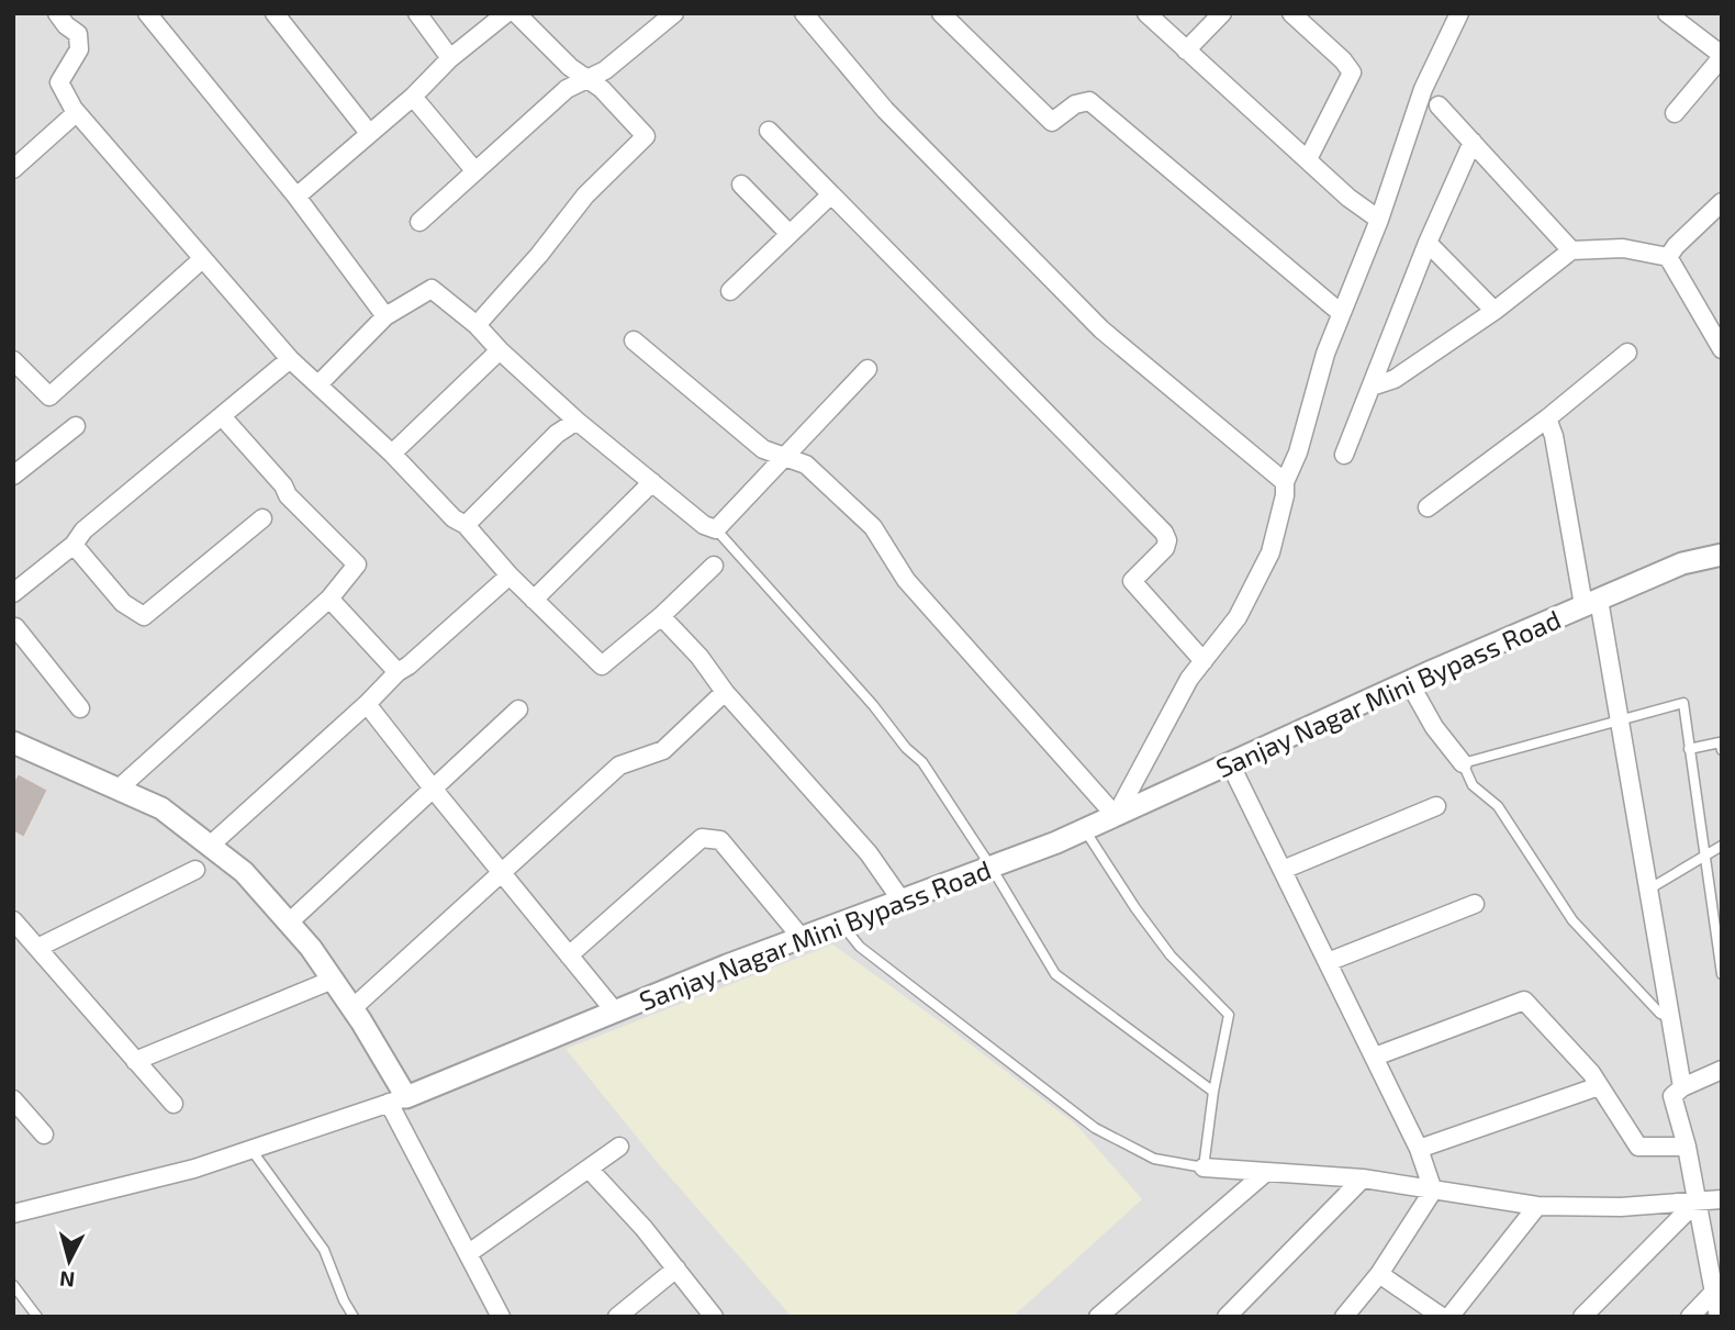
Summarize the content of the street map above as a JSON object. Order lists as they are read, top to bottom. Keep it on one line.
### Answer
{"streets":{"street":["Sanjay Nagar Mini Bypass Road"]},"north":"bottom"}
